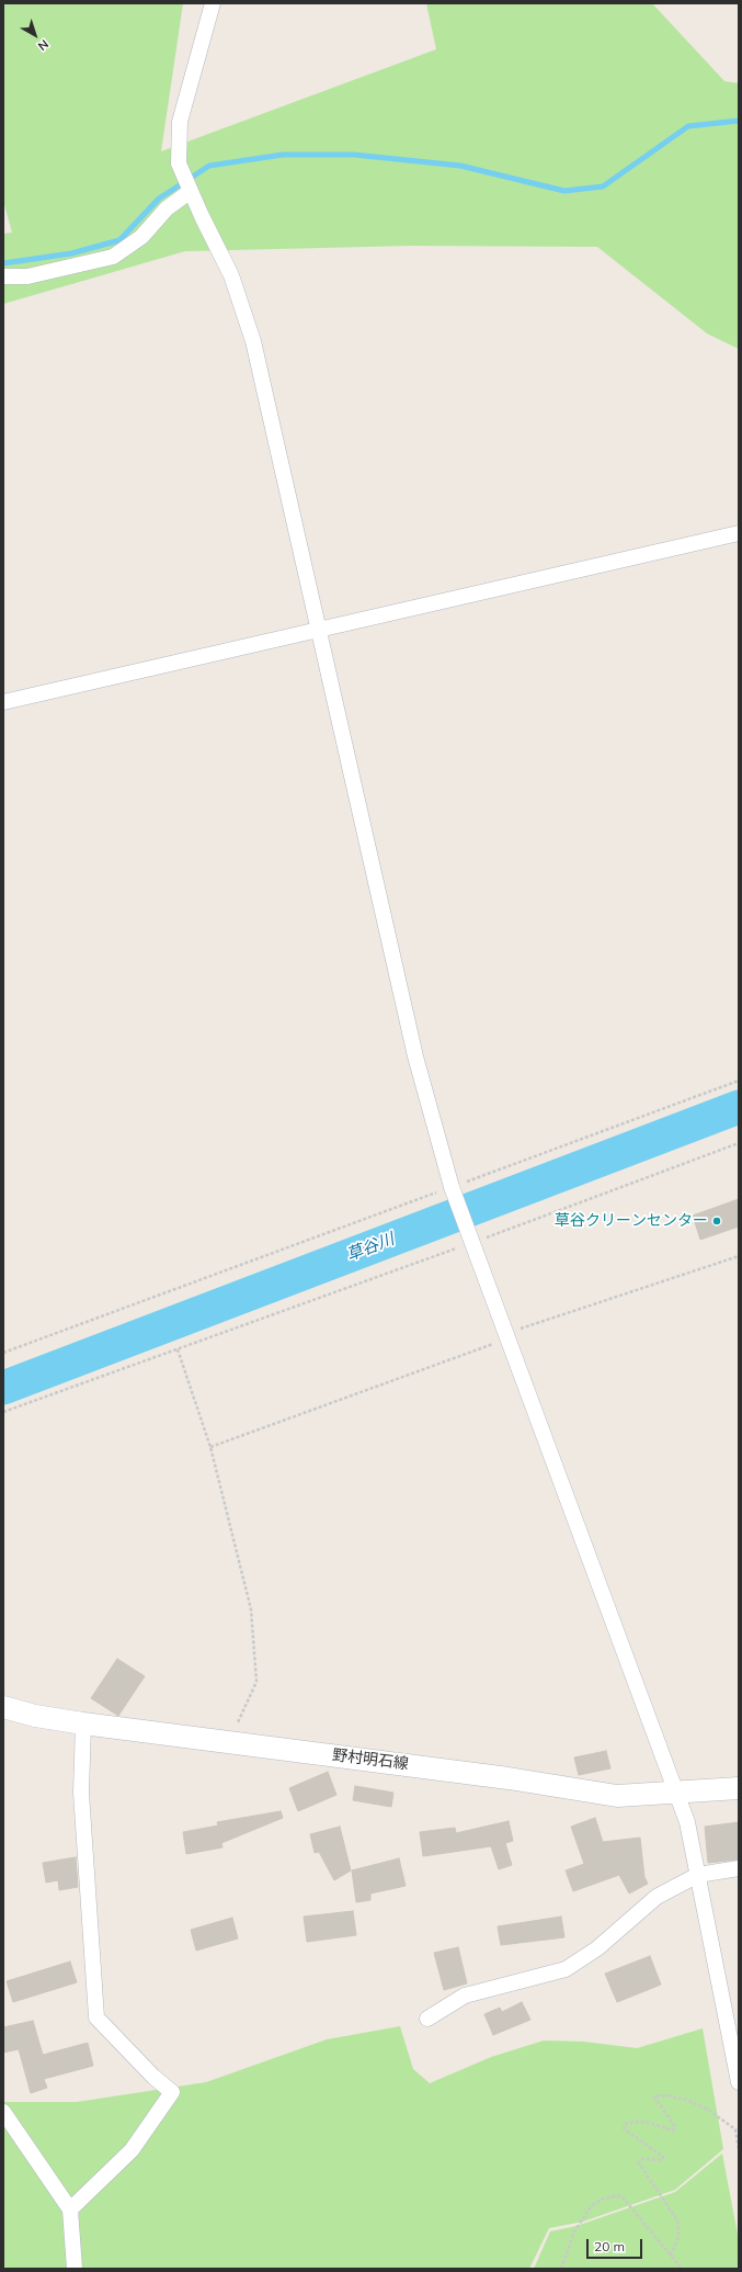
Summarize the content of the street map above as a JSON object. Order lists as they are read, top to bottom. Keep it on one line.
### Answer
{"streets":{"main road":["野村明石線"]},"water":["草谷川"],"places":["草谷クリーンセンター"],"scale_bar":"20 m","north":"bottom right"}
